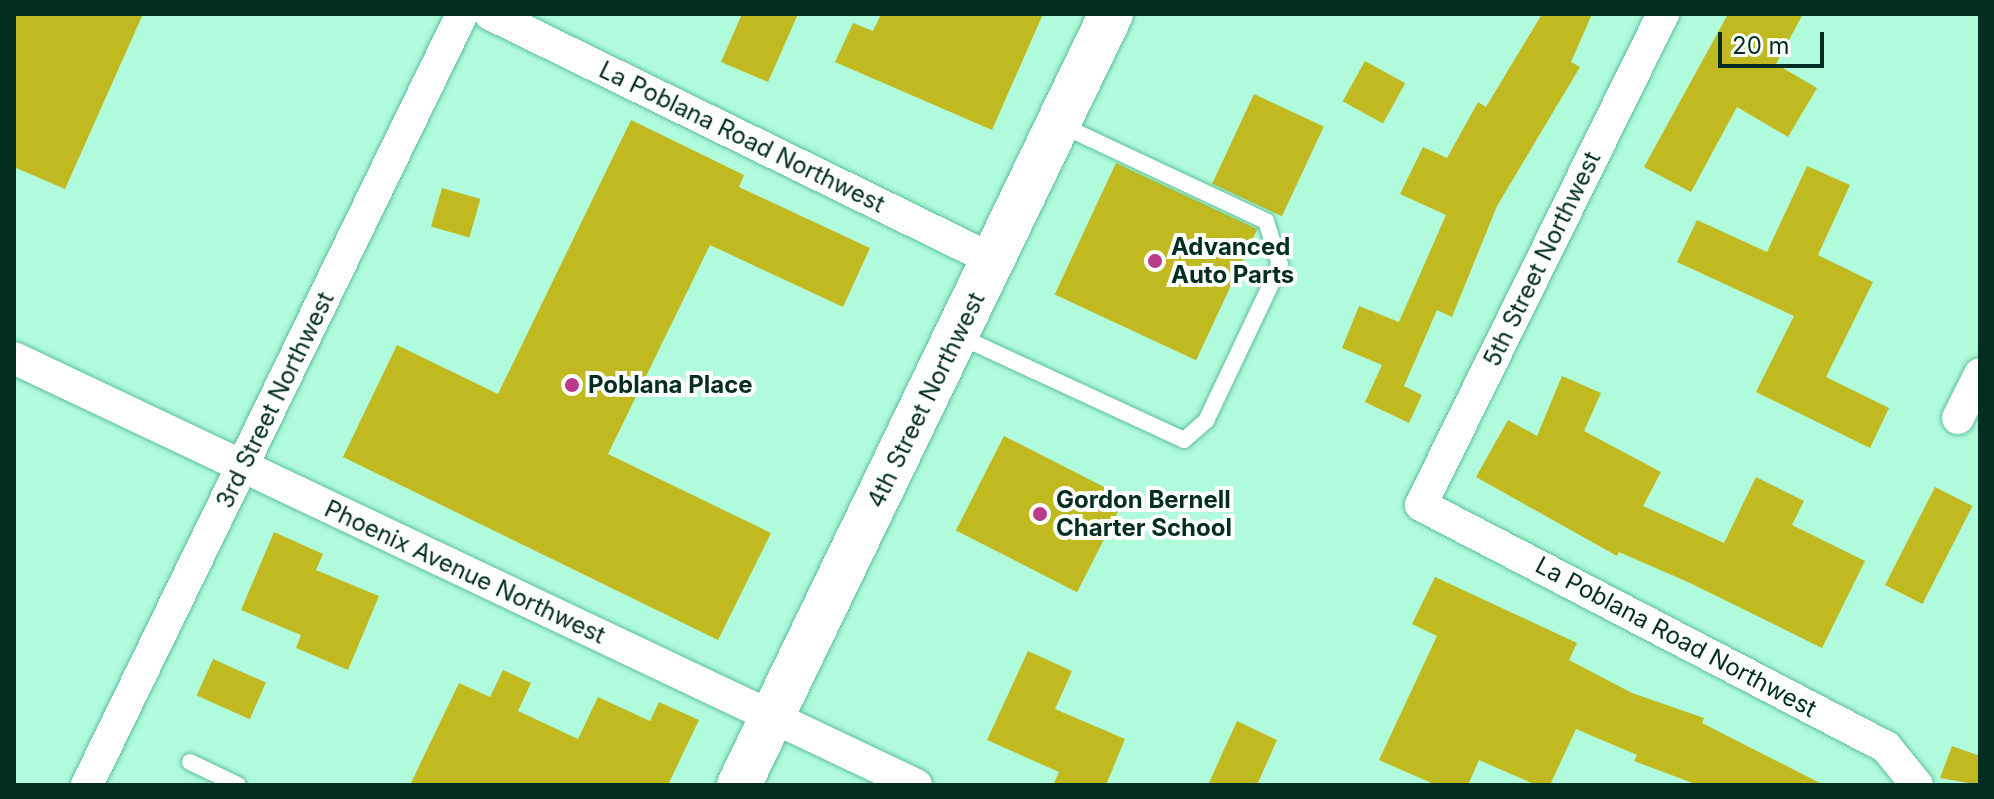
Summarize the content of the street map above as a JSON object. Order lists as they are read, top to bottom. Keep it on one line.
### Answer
{"streets":{"main road":["4th Street Northwest"],"street":["La Poblana Road Northwest","5th Street Northwest","3rd Street Northwest","Phoenix Avenue Northwest"]},"crossings":[["La Poblana Road Northwest","5th Street Northwest"],["La Poblana Road Northwest","4th Street Northwest"],["3rd Street Northwest","Phoenix Avenue Northwest"],["4th Street Northwest","Phoenix Avenue Northwest"]],"places":["Advanced Auto Parts","Poblana Place","Gordon Bernell Charter School"],"scale_bar":"20 m"}
